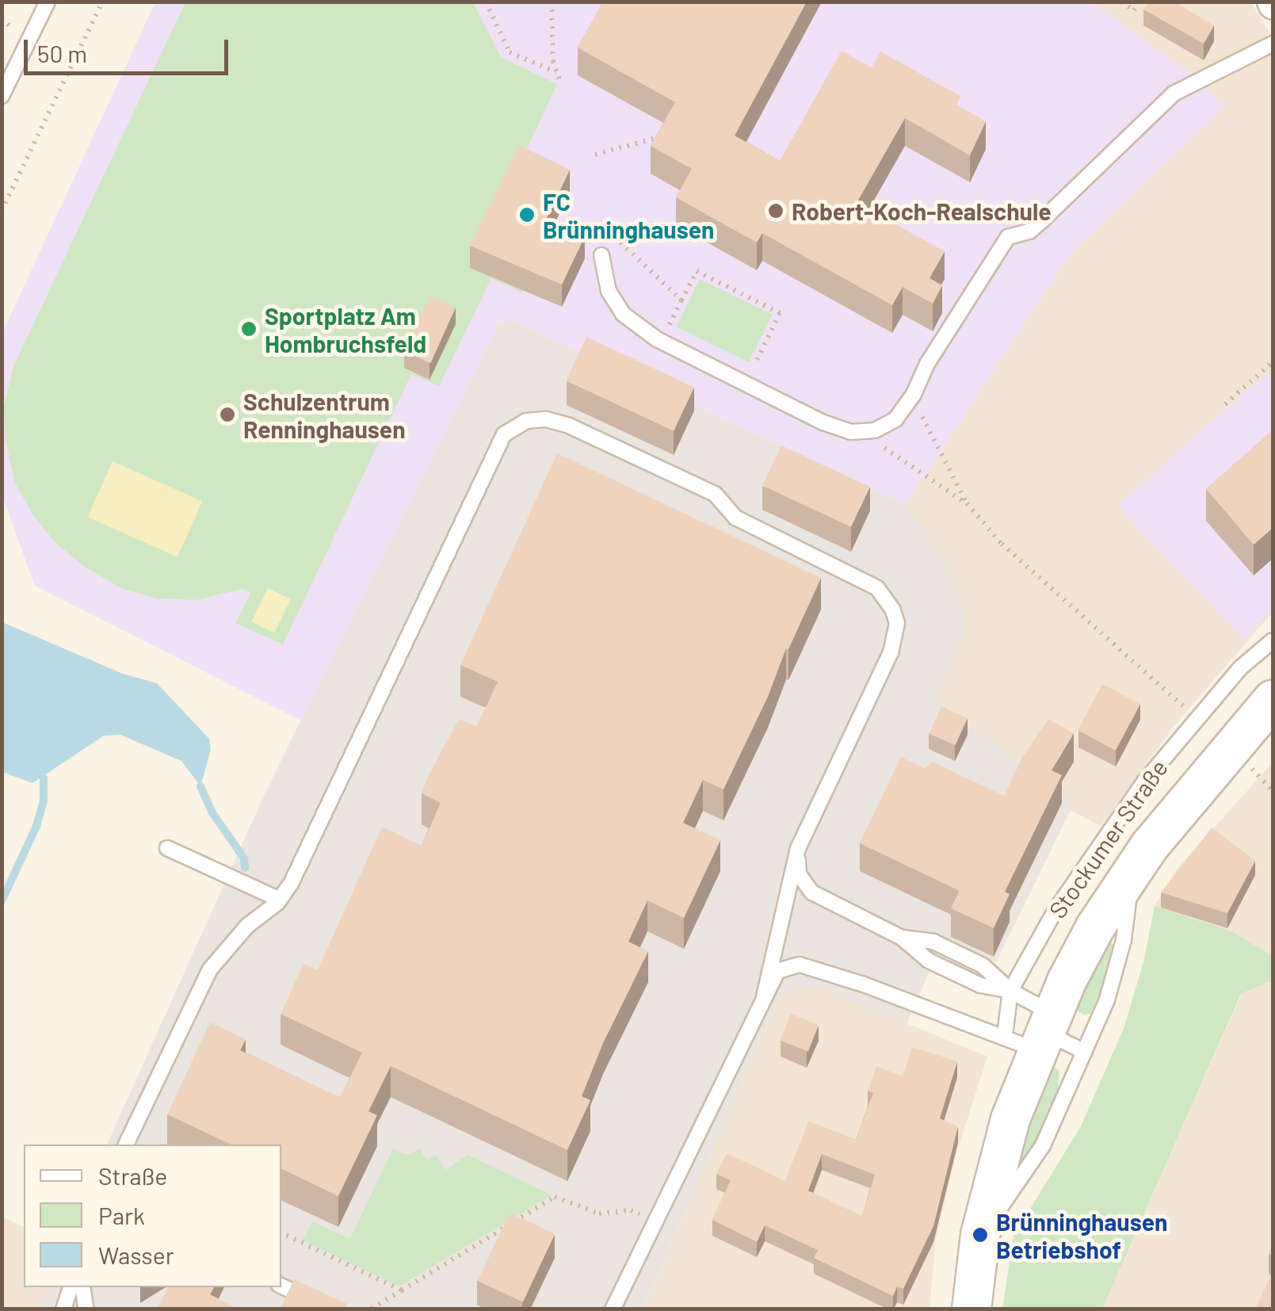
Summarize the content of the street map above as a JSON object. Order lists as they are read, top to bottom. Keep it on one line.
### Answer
{"streets":{"main road":["Stockumer Straße"]},"places":["Robert-Koch-Realschule","FC Brünninghausen","Sportplatz Am Hombruchsfeld","Schulzentrum Renninghausen","Brünninghausen Betriebshof"],"legend":["Straße","Park","Wasser"],"scale_bar":"50 m"}
